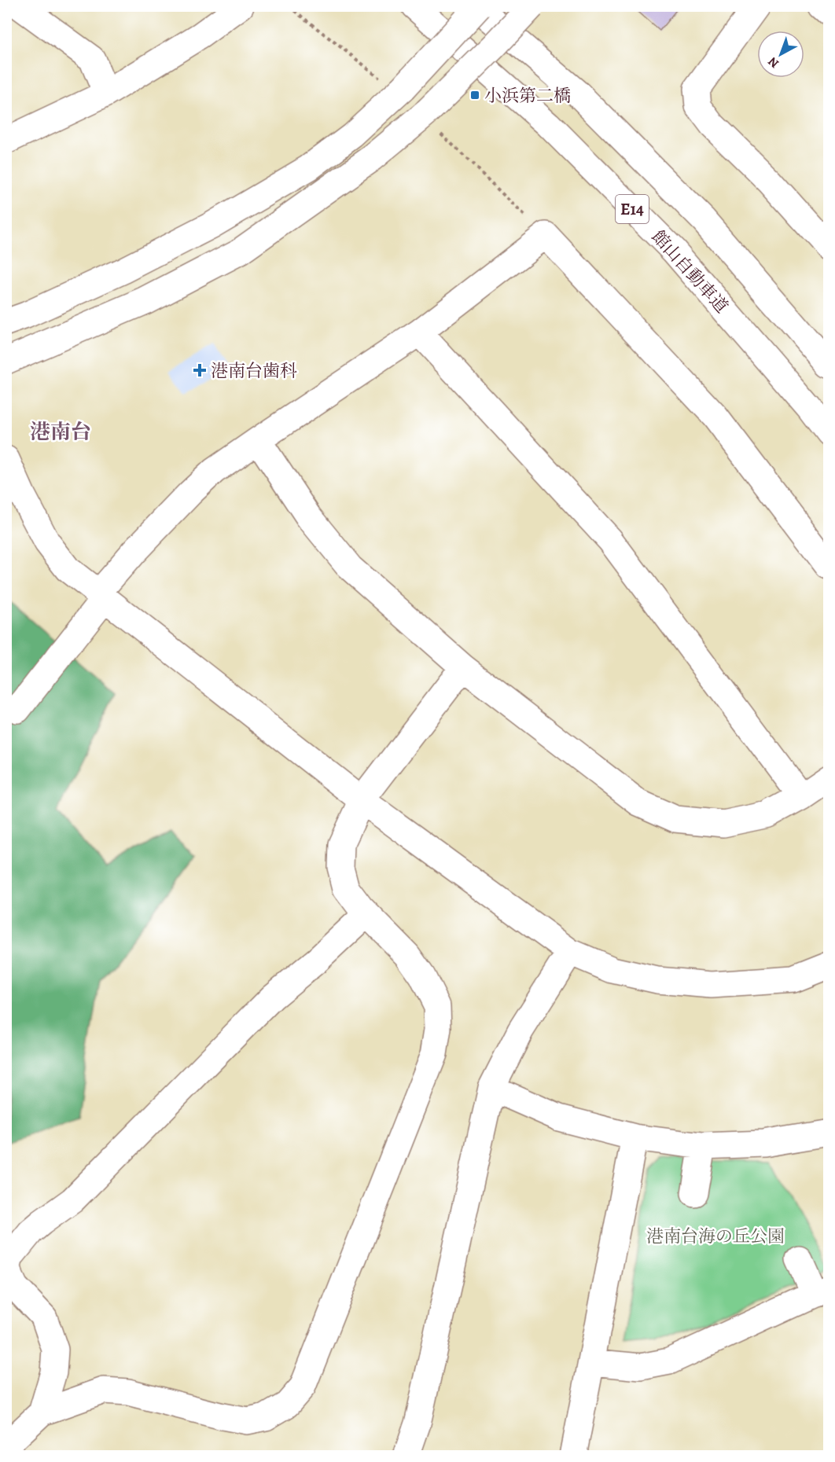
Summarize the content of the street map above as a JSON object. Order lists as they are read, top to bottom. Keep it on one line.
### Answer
{"streets":{"main road":["E14","館山自動車道"]},"districts":["港南台"],"parks":["港南台海の丘公園"],"places":{"transit":["小浜第二橋"],"health":["港南台歯科"]},"north":"bottom left"}
